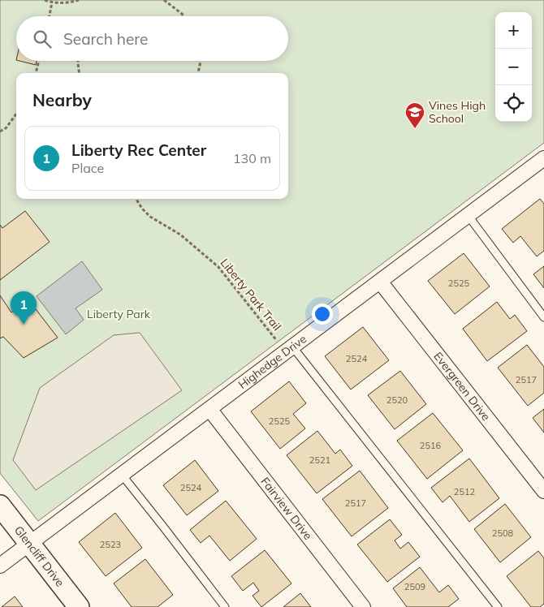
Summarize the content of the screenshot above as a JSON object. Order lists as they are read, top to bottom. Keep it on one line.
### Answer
{"streets":{"street":["Highedge Drive","Evergreen Drive","Fairview Drive","Glencliff Drive"],"path":["Liberty Park Trail"]},"crossings":[["Liberty Park Trail","Highedge Drive"],["Highedge Drive","Evergreen Drive"],["Highedge Drive","Fairview Drive"],["Highedge Drive","Glencliff Drive"]],"parks":["Liberty Park"],"places":{"school or university":["Vines High School"]},"house_numbers":["2525","2524","2517","2520","2525","2516","2521","2524","2512","2517","2508","2523","2509"],"page":{"map_buttons":["+","−"],"search":"Search here","heading":"Nearby","list":[{"mark":"1","name":"Liberty Rec Center","note":"Place","value":"130 m"}],"pins":"1"}}
